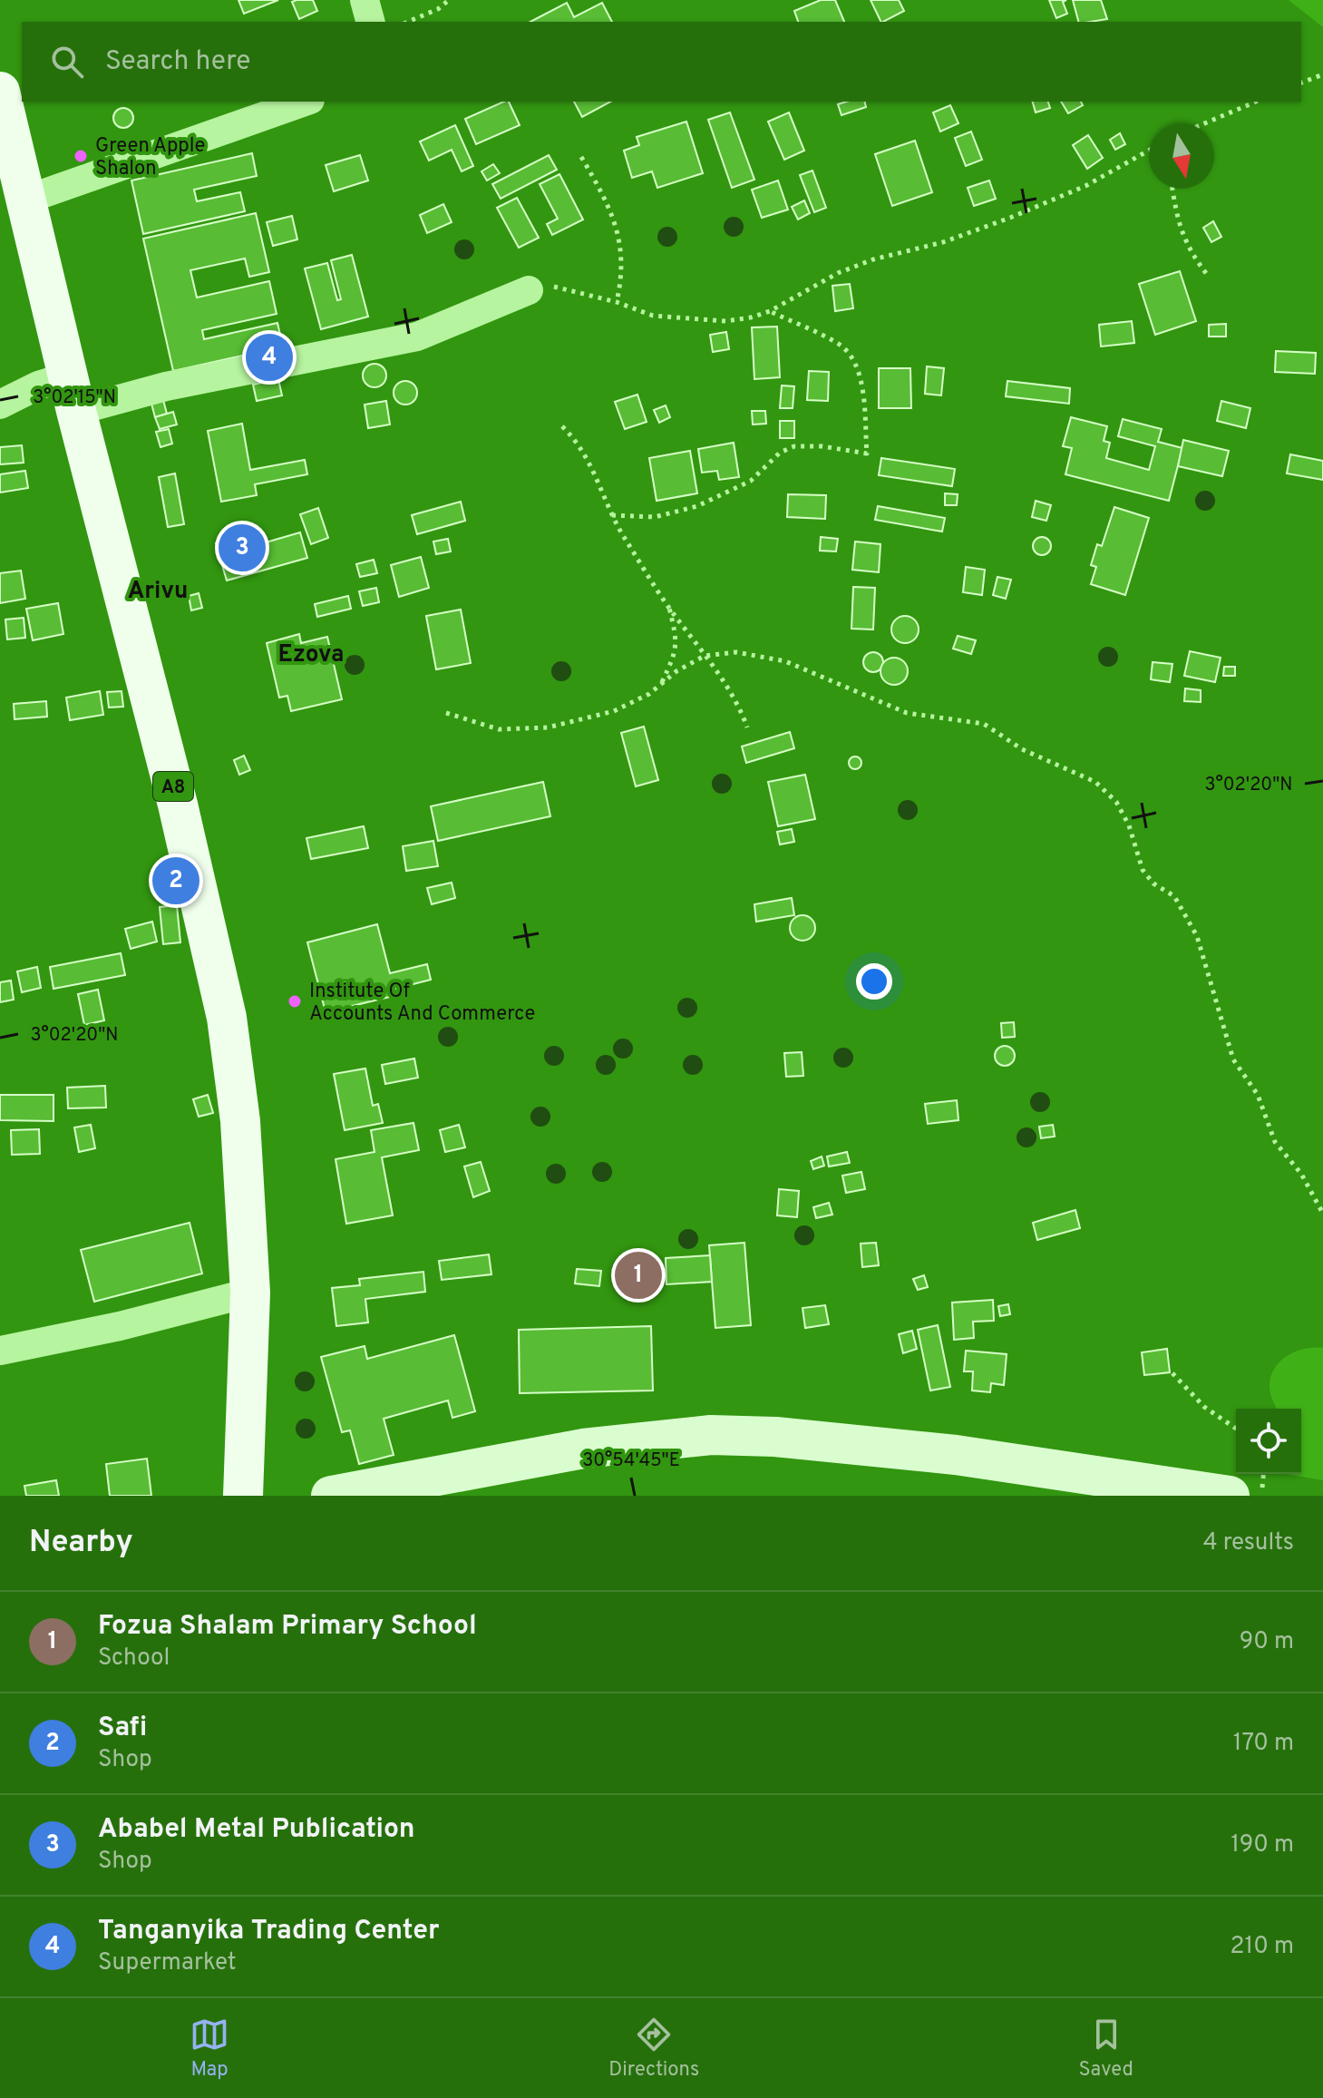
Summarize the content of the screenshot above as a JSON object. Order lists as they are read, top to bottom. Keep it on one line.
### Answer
{"streets":{"main road":["A8"]},"districts":["Arivu","Ezova"],"places":["Green Apple Shalon","Institute Of Accounts And Commerce"],"north":"bottom","page":{"search":"Search here","pins":["4","3","2","1"],"heading":["Nearby","4 results"],"list":[{"mark":"1","name":"Fozua Shalam Primary School","note":"School","value":"90 m"},{"mark":"2","name":"Safi","note":"Shop","value":"170 m"},{"mark":"3","name":"Ababel Metal Publication","note":"Shop","value":"190 m"},{"mark":"4","name":"Tanganyika Trading Center","note":"Supermarket","value":"210 m"}],"nav":["Map","Directions","Saved"]},"coordinates":["3°02'15\"N","3°02'20\"N","30°54'45\"E"]}
